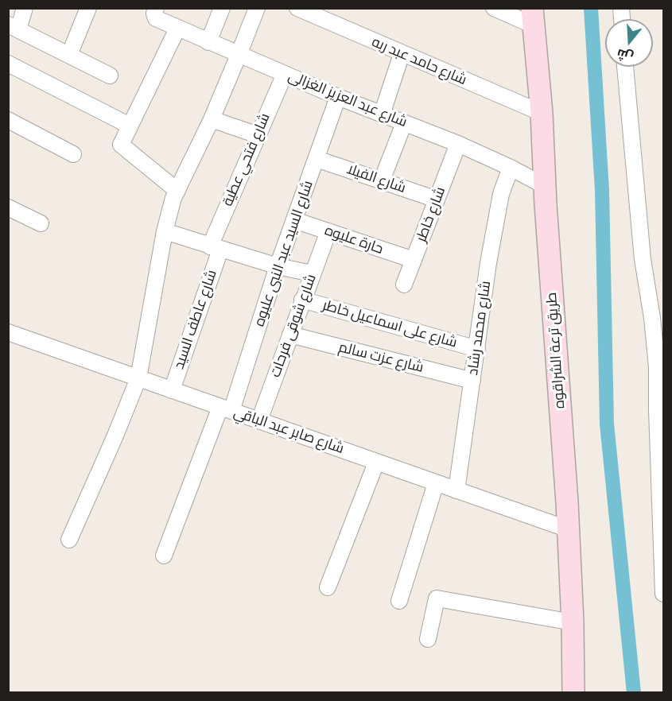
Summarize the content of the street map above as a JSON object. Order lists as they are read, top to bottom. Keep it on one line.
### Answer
{"streets":{"street":["شارع حامد عبد ربه","شارع عبد العزيز الغزالى","شارع فتحي عطية","شارع الفيلا","شارع خاطر","حارة عليوه","شارع السيد عبد النبى عليوه","شارع عاطف السيد","شارع على اسماعيل خاطر","شارع شوقى فرحات","شارع محمد رشاد","طريق ترعة الشراقوه","شارع عزت سالم","شارع صابر عبد الباقي"]},"crossings":[["شارع حامد عبد ربه","طريق ترعة الشراقوه"],["شارع عبد العزيز الغزالى","شارع فتحي عطية"],["شارع عبد العزيز الغزالى","شارع خاطر"],["شارع عبد العزيز الغزالى","شارع السيد عبد النبى عليوه"],["شارع عبد العزيز الغزالى","شارع محمد رشاد"],["شارع عبد العزيز الغزالى","طريق ترعة الشراقوه"],["شارع فتحي عطية","شارع عاطف السيد"],["شارع الفيلا","شارع خاطر"],["شارع الفيلا","شارع السيد عبد النبى عليوه"],["شارع خاطر","حارة عليوه"],["حارة عليوه","شارع السيد عبد النبى عليوه"],["حارة عليوه","شارع شوقى فرحات"],["شارع السيد عبد النبى عليوه","شارع صابر عبد الباقي"],["شارع عاطف السيد","شارع صابر عبد الباقي"],["شارع على اسماعيل خاطر","شارع شوقى فرحات"],["شارع على اسماعيل خاطر","شارع محمد رشاد"],["شارع شوقى فرحات","شارع عزت سالم"],["شارع شوقى فرحات","شارع صابر عبد الباقي"],["شارع محمد رشاد","شارع عزت سالم"],["شارع محمد رشاد","شارع صابر عبد الباقي"],["طريق ترعة الشراقوه","شارع صابر عبد الباقي"]],"north":"bottom"}
